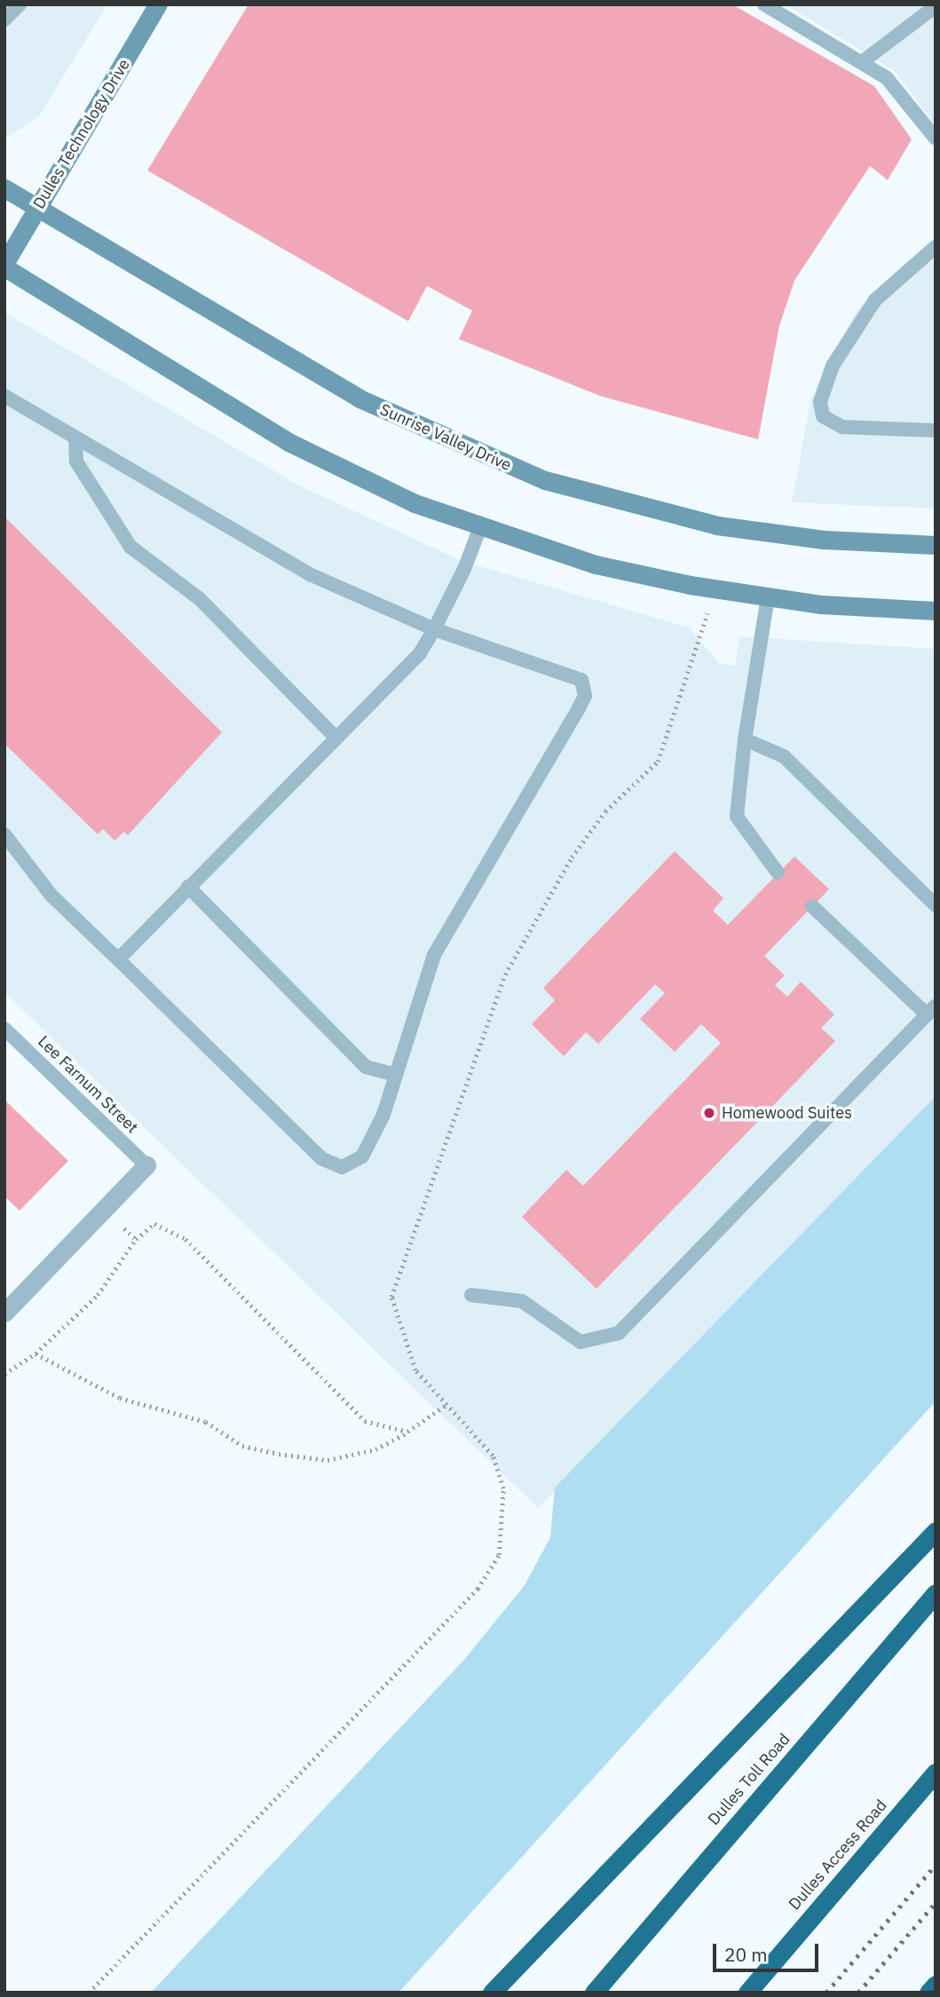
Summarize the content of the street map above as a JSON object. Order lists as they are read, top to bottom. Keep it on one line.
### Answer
{"streets":{"highway":["Dulles Toll Road","Dulles Access Road"],"main road":["Dulles Technology Drive","Sunrise Valley Drive"],"lane":["Lee Farnum Street"]},"crossings":[["Dulles Technology Drive","Sunrise Valley Drive"]],"places":["Homewood Suites"],"scale_bar":"20 m"}
